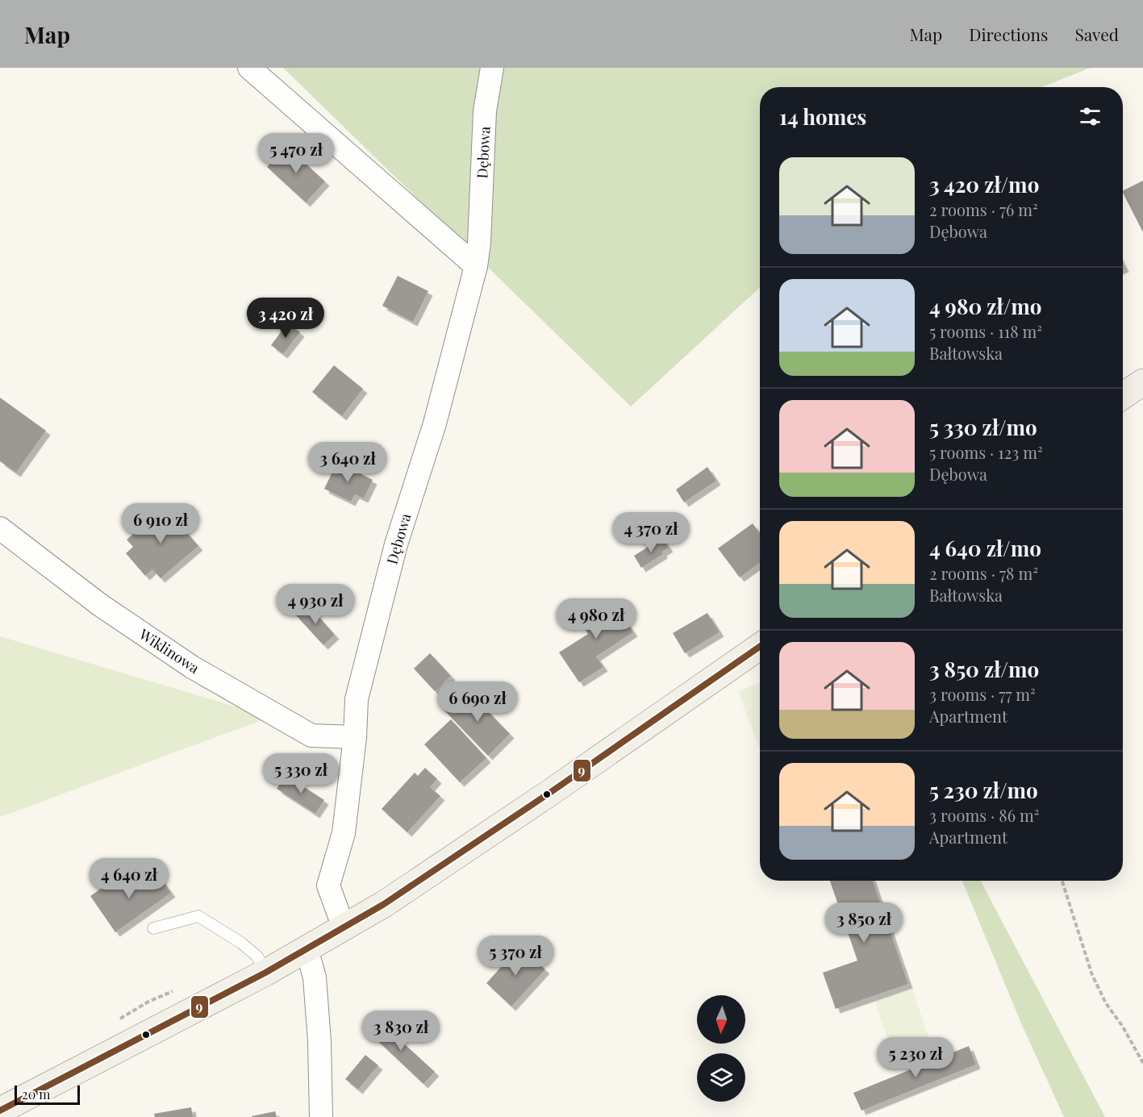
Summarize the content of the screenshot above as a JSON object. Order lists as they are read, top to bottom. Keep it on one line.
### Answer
{"streets":{"street":["Dębowa","Wiklinowa"]},"crossings":[["Dębowa","Wiklinowa"]],"lines":["transit line 9"],"scale_bar":"20 m","north":"bottom","page":{"header":"Map","nav":["Map","Directions","Saved"],"heading":"14 homes","price":["5 470 zł","3 420 zł","3 640 zł","6 910 zł","4 370 zł","4 930 zł","4 980 zł","6 690 zł","5 330 zł","4 640 zł","3 850 zł","5 370 zł","3 830 zł","5 230 zł"],"list":[{"name":"3 420 zł/mo","note":"2 rooms · 76 m² · Dębowa"},{"name":"4 980 zł/mo","note":"5 rooms · 118 m² · Bałtowska"},{"name":"5 330 zł/mo","note":"5 rooms · 123 m² · Dębowa"},{"name":"4 640 zł/mo","note":"2 rooms · 78 m² · Bałtowska"},{"name":"3 850 zł/mo","note":"3 rooms · 77 m² · Apartment"},{"name":"5 230 zł/mo","note":"3 rooms · 86 m² · Apartment"}],"scale":"20 m"}}
